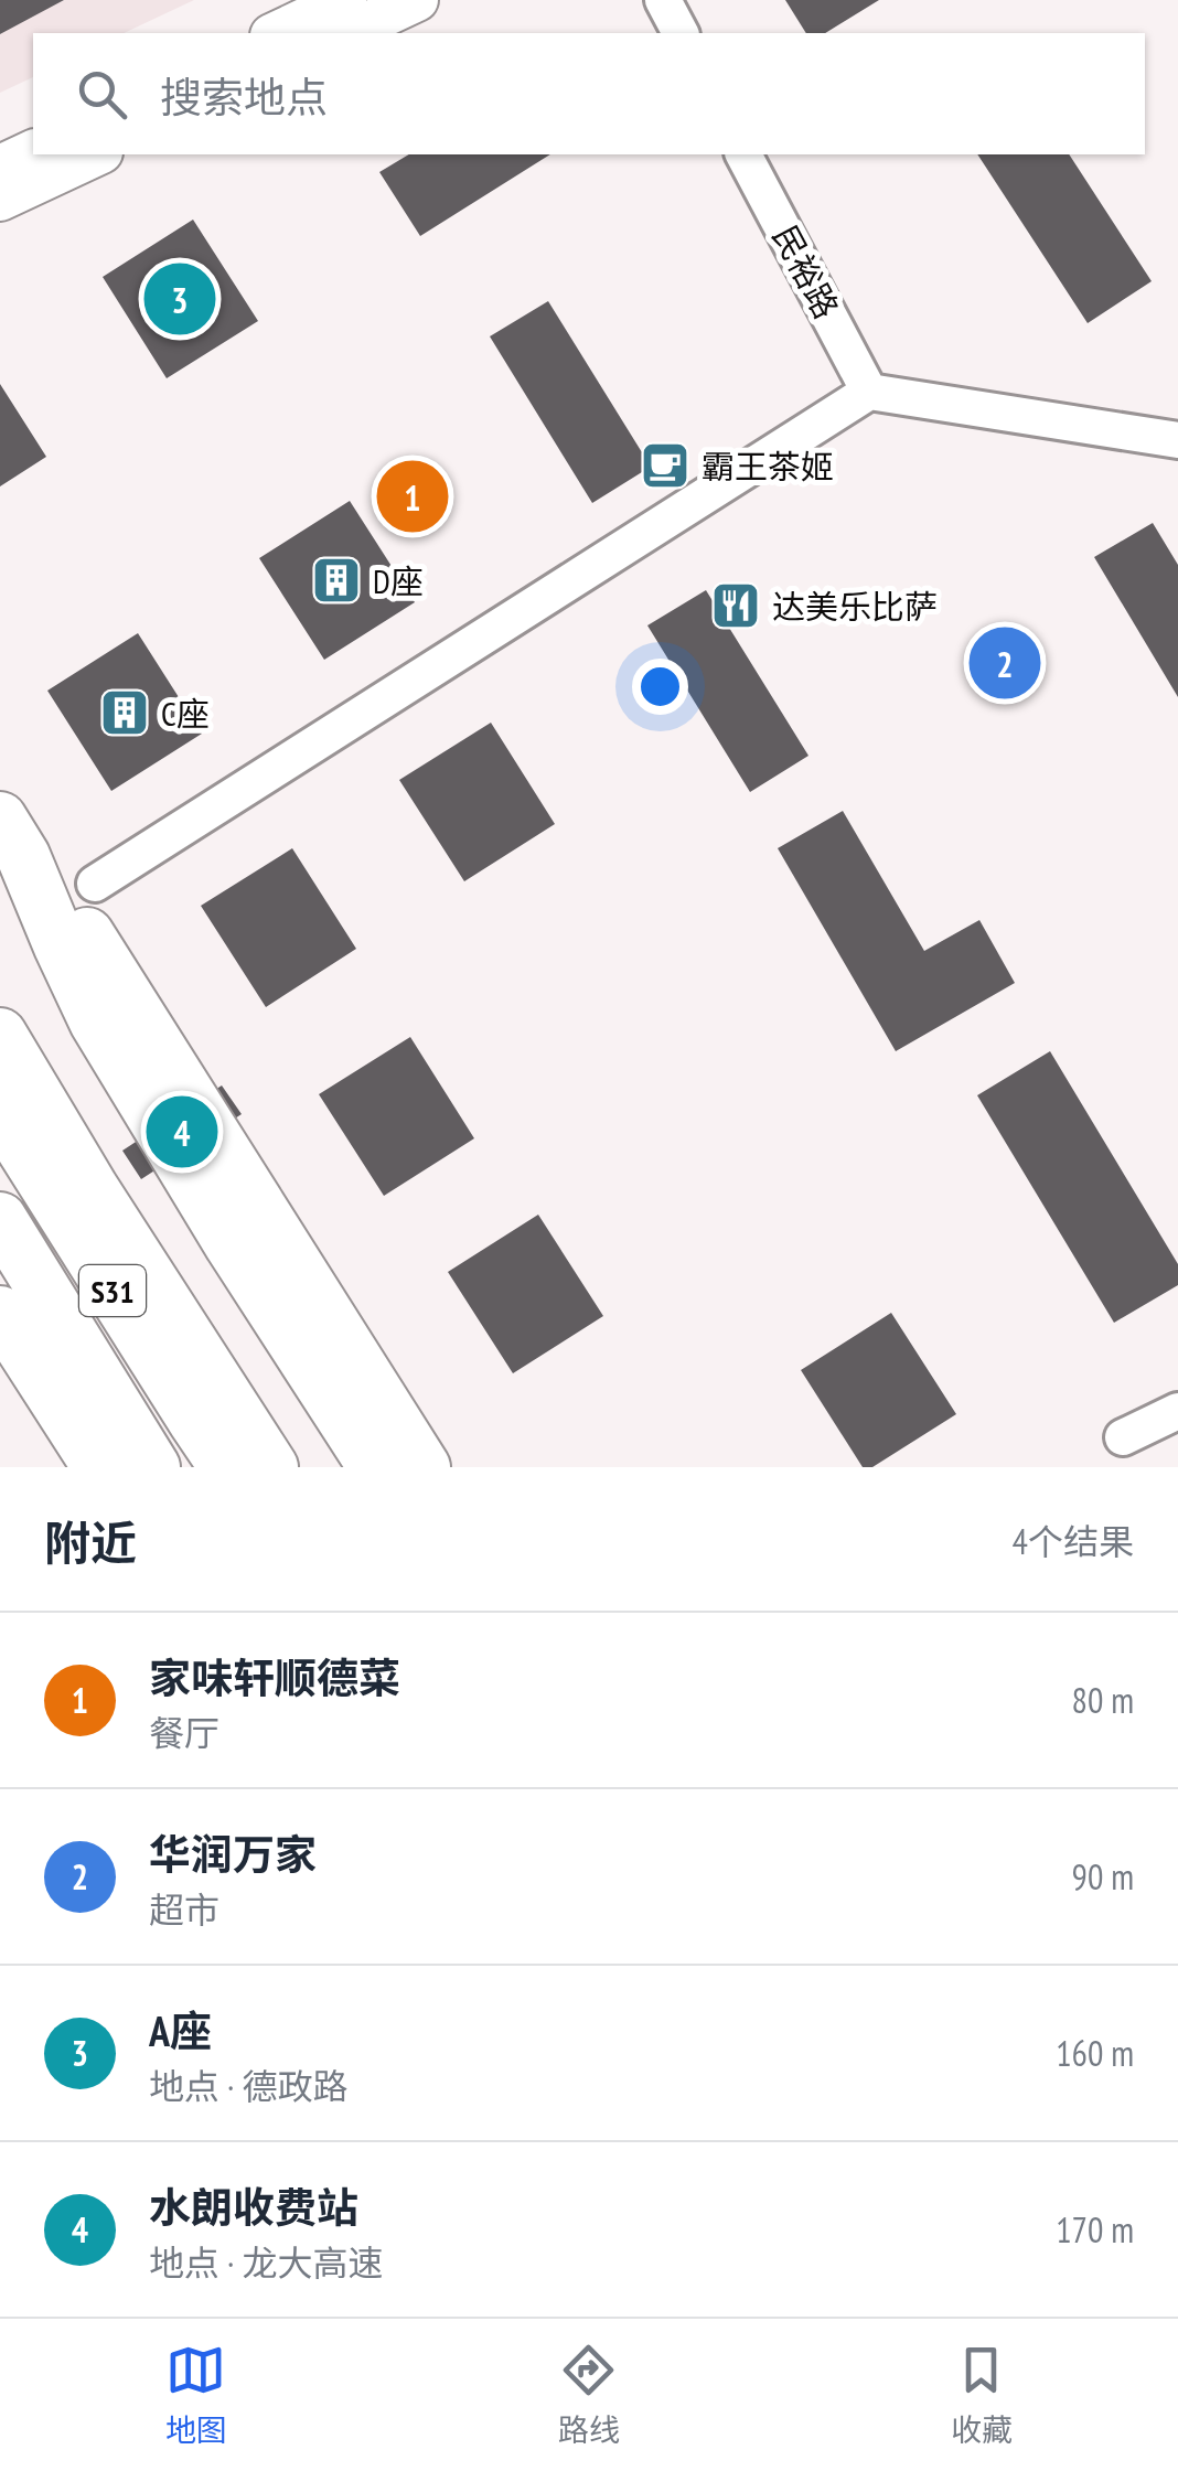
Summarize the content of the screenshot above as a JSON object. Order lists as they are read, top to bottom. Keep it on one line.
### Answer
{"streets":{"highway":["S31"],"street":["民裕路"]},"places":{"cafe":["霸王茶姬"],"building":["D座","C座"],"restaurant":["达美乐比萨"]},"page":{"search":"搜索地点","pins":["3","1","2","4"],"heading":["附近","4个结果"],"list":[{"mark":"1","name":"家味轩顺德菜","note":"餐厅","value":"80 m"},{"mark":"2","name":"华润万家","note":"超市","value":"90 m"},{"mark":"3","name":"A座","note":"地点 · 德政路","value":"160 m"},{"mark":"4","name":"水朗收费站","note":"地点 · 龙大高速","value":"170 m"}],"nav":["地图","路线","收藏"]}}
